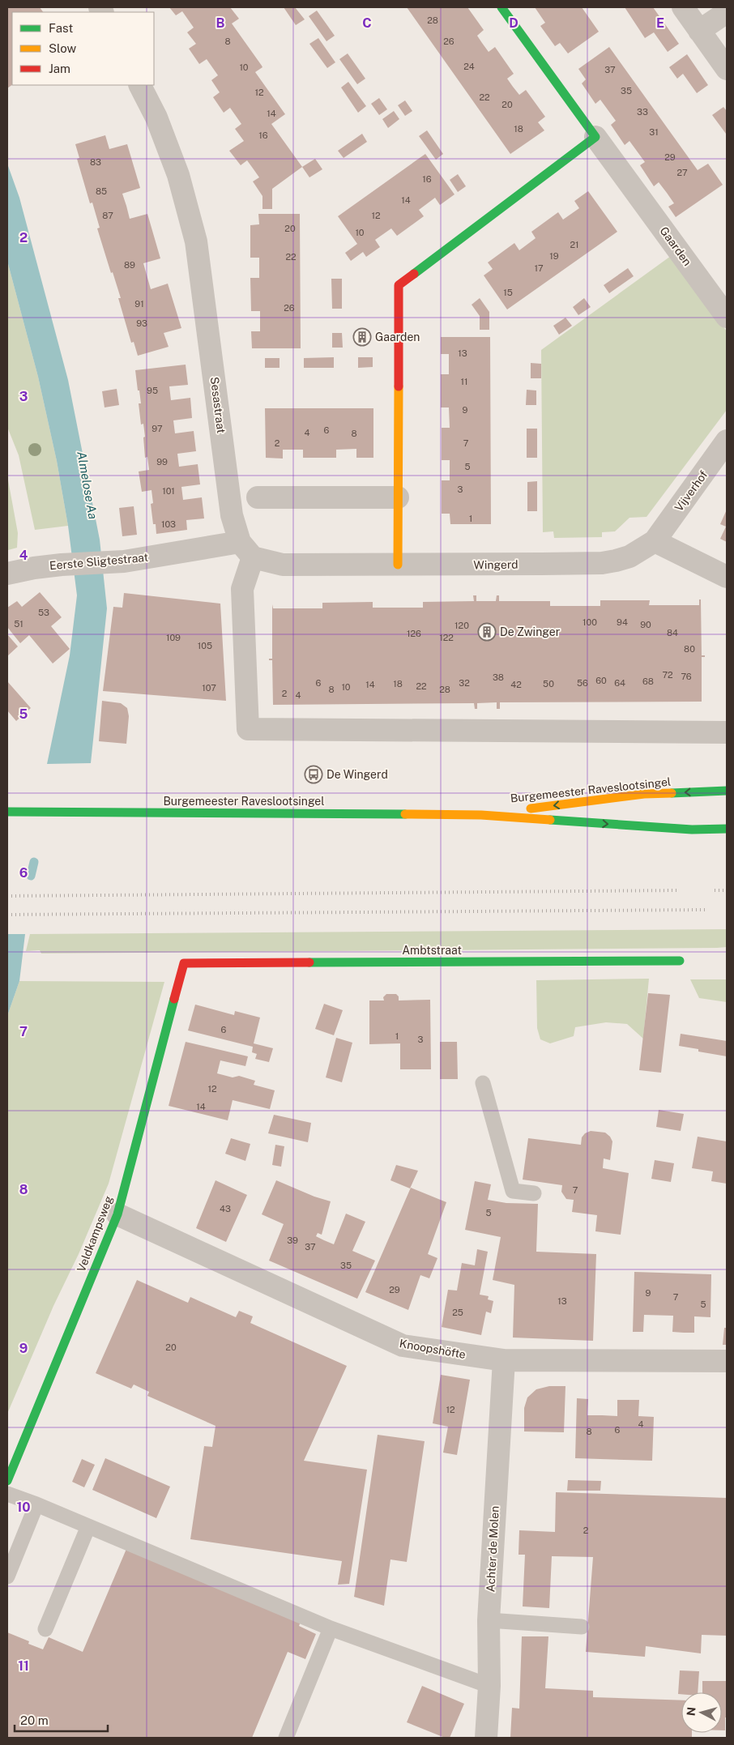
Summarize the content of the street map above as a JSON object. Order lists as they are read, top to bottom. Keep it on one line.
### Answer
{"streets":{"street":["Gaarden","Sesastraat","Vijverhof","Eerste Sligtestraat","Wingerd","Burgemeester Raveslootsingel","Ambtstraat","Veldkampsweg","Knoopshöfte","Achter de Molen"]},"crossings":[["Sesastraat","Eerste Sligtestraat"],["Sesastraat","Wingerd"],["Vijverhof","Wingerd"],["Eerste Sligtestraat","Wingerd"],["Ambtstraat","Veldkampsweg"],["Veldkampsweg","Knoopshöfte"],["Knoopshöfte","Achter de Molen"]],"water":["Almelose Aa"],"places":{"building":["Gaarden","De Zwinger"],"bus stop":["De Wingerd"]},"house_numbers":["28","8","26","24","10","37","35","12","22","20","33","14","18","31","16","29","83","27","16","85","14","87","12","20","10","21","19","22","89","17","15","91","26","93","13","11","95","9","97","6","4","8","2","7","99","5","3","101","1","103","53","100","94","51","90","120","84","126","109","122","105","80","72","76","38","60","68","6","32","56","64","18","50","14","42","22","10","107","8","28","2","4","6","1","3","12","14","7","43","5","39","37","35","29","9","7","13","5","25","20","12","4","6","8","2"],"legend":["Fast","Slow","Jam"],"scale_bar":"20 m","north":"left","grid":{"columns":["B","C","D","E"],"rows":["2","3","4","5","6","7","8","9","10","11"]}}
